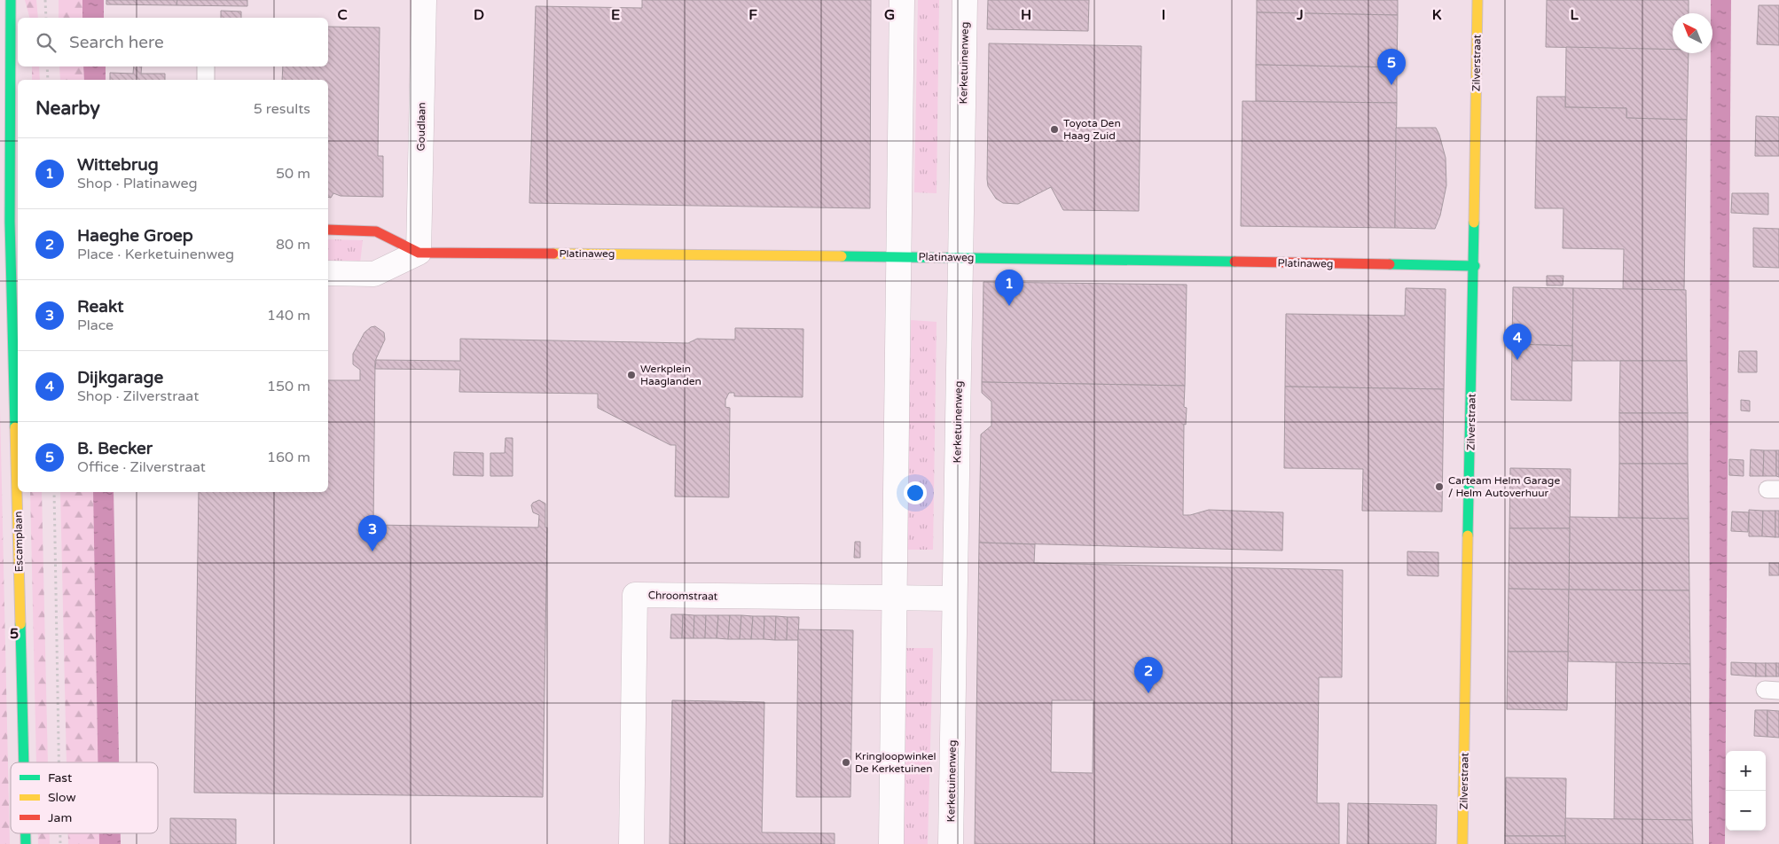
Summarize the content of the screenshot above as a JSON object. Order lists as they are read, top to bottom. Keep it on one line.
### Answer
{"streets":{"street":["Kerketuinenweg","Zilverstraat","Goudlaan","Platinaweg","Escamplaan","Chroomstraat"]},"crossings":[["Kerketuinenweg","Platinaweg"],["Kerketuinenweg","Chroomstraat"],["Zilverstraat","Platinaweg"],["Goudlaan","Platinaweg"]],"places":["Toyota Den Haag Zuid","Werkplein Haaglanden","Carteam Helm Garage / Helm Autoverhuur","Kringloopwinkel De Kerketuinen"],"legend":["Fast","Slow","Jam"],"north":"top left","page":{"search":"Search here","pins":["5","1","4","3","2"],"heading":["Nearby","5 results"],"list":[{"mark":"1","name":"Wittebrug","note":"Shop · Platinaweg","value":"50 m"},{"mark":"2","name":"Haeghe Groep","note":"Place · Kerketuinenweg","value":"80 m"},{"mark":"3","name":"Reakt","note":"Place","value":"140 m"},{"mark":"4","name":"Dijkgarage","note":"Shop · Zilverstraat","value":"150 m"},{"mark":"5","name":"B. Becker","note":"Office · Zilverstraat","value":"160 m"}],"map_buttons":["+","−"]},"grid":{"columns":["C","D","E","F","G","H","I","J","K","L"],"rows":["5"]}}
